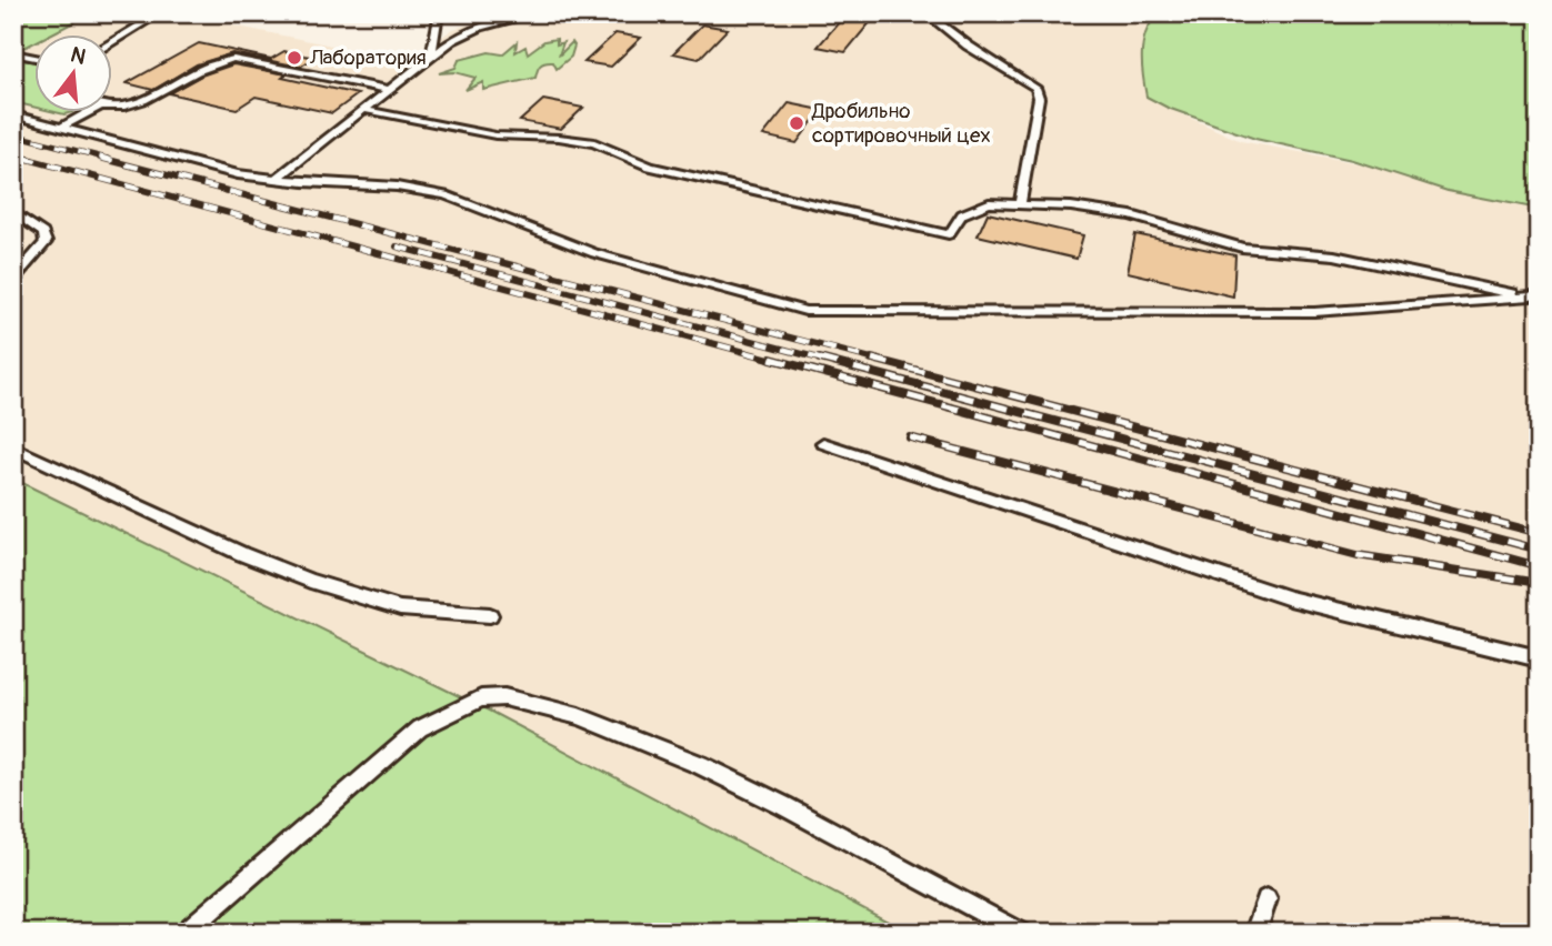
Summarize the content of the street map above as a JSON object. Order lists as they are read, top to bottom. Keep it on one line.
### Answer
{"places":["Лаборатория","Дробильно сортировочный цех"],"north":"top"}
